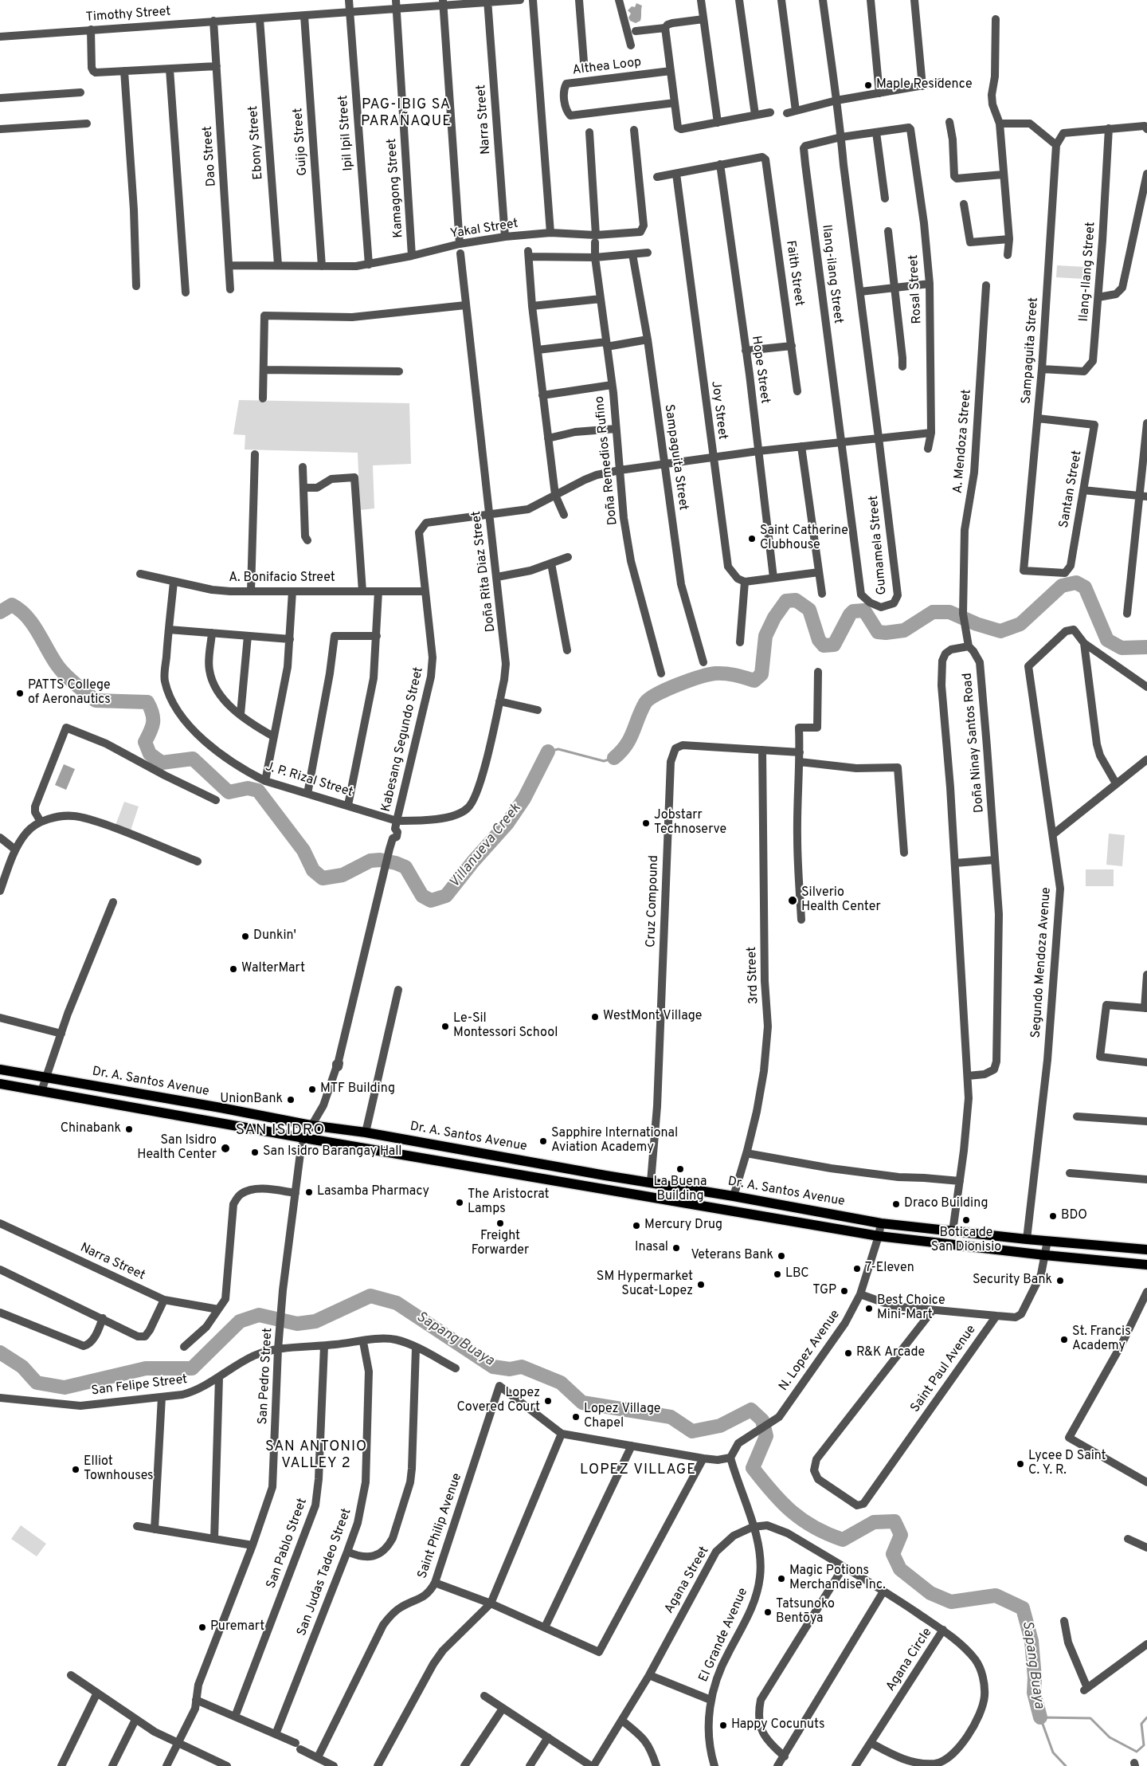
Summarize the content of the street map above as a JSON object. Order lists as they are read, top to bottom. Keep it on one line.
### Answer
{"streets":{"main road":["Dr. A. Santos Avenue"],"street":["Timothy Street","Althea Loop","Narra Street","Ipil Ipil Street","Guijo Street","Ebony Street","Dao Street","Kamagong Street","Yakal Street","Ilang-Ilang Street","Faith Street","Ilang-ilang Street","Rosal Street","Sampaguita Street","Hope Street","Joy Street","A. Mendoza Street","Doña Remedios Rufino","Santan Street","Gumamela Street","Doña Rita Diaz Street","A. Bonifacio Street","Kabesang Segundo Street","Doña Ninay Santos Road","J. P. Rizal Street","Cruz Compound","Segundo Mendoza Avenue","3rd Street","N. Lopez Avenue","Saint Paul Avenue","San Pedro Street","San Felipe Street","Saint Philip Avenue","San Pablo Street","San Judas Tadeo Street","Agana Street","El Grande Avenue","Agana Circle"]},"crossings":[["Timothy Street","Narra Street"],["Timothy Street","Ipil Ipil Street"],["Timothy Street","Guijo Street"],["Timothy Street","Ebony Street"],["Timothy Street","Dao Street"],["Timothy Street","Kamagong Street"],["Narra Street","Yakal Street"],["Ipil Ipil Street","Yakal Street"],["Guijo Street","Yakal Street"],["Ebony Street","Yakal Street"],["Dao Street","Yakal Street"],["Kamagong Street","Yakal Street"],["Yakal Street","Doña Remedios Rufino"],["Ilang-Ilang Street","Sampaguita Street"],["Faith Street","Hope Street"],["Ilang-ilang Street","Gumamela Street"],["Sampaguita Street","Santan Street"],["A. Mendoza Street","Doña Ninay Santos Road"],["Doña Rita Diaz Street","Kabesang Segundo Street"],["Doña Rita Diaz Street","J. P. Rizal Street"],["A. Bonifacio Street","Kabesang Segundo Street"],["A. Bonifacio Street","J. P. Rizal Street"],["Kabesang Segundo Street","J. P. Rizal Street"],["Kabesang Segundo Street","Dr. A. Santos Avenue"],["Kabesang Segundo Street","San Pedro Street"],["Doña Ninay Santos Road","Dr. A. Santos Avenue"],["Cruz Compound","3rd Street"],["Cruz Compound","Dr. A. Santos Avenue"],["Segundo Mendoza Avenue","Dr. A. Santos Avenue"],["3rd Street","Dr. A. Santos Avenue"],["Dr. A. Santos Avenue","N. Lopez Avenue"],["N. Lopez Avenue","El Grande Avenue"],["San Pedro Street","San Felipe Street"],["San Felipe Street","San Pablo Street"],["San Felipe Street","San Judas Tadeo Street"],["Agana Street","El Grande Avenue"],["Agana Street","Agana Circle"]],"districts":["PAG-IBIG SA PARAÑAQUE","SAN ISIDRO","SAN ANTONIO VALLEY 2","LOPEZ VILLAGE"],"water":["Villanueva Creek","Sapang Buaya"],"places":["Maple Residence","Saint Catherine Clubhouse","PATTS College of Aeronautics","Jobstarr Technoserve","Silverio Health Center","Dunkin'","WalterMart","WestMont Village","Le-Sil Montessori School","MTF Building","UnionBank","Chinabank","Sapphire International Aviation Academy","San Isidro Health Center","San Isidro Barangay Hall","La Buena Building","Lasamba Pharmacy","The Aristocrat Lamps","Draco Building","BDO","Botica de San Dionisio","Freight Forwarder","Mercury Drug","Inasal","Veterans Bank","7-Eleven","LBC","Security Bank","SM Hypermarket Sucat-Lopez","TGP","Best Choice Mini-Mart","St. Francis Academy","R&K Arcade","Lopez Covered Court","Lopez Village Chapel","Lycee D Saint C. Y. R.","Elliot Townhouses","Magic Potions Merchandise Inc.","Tatsunoko Bentōya","Puremart","Happy Cocunuts"]}
